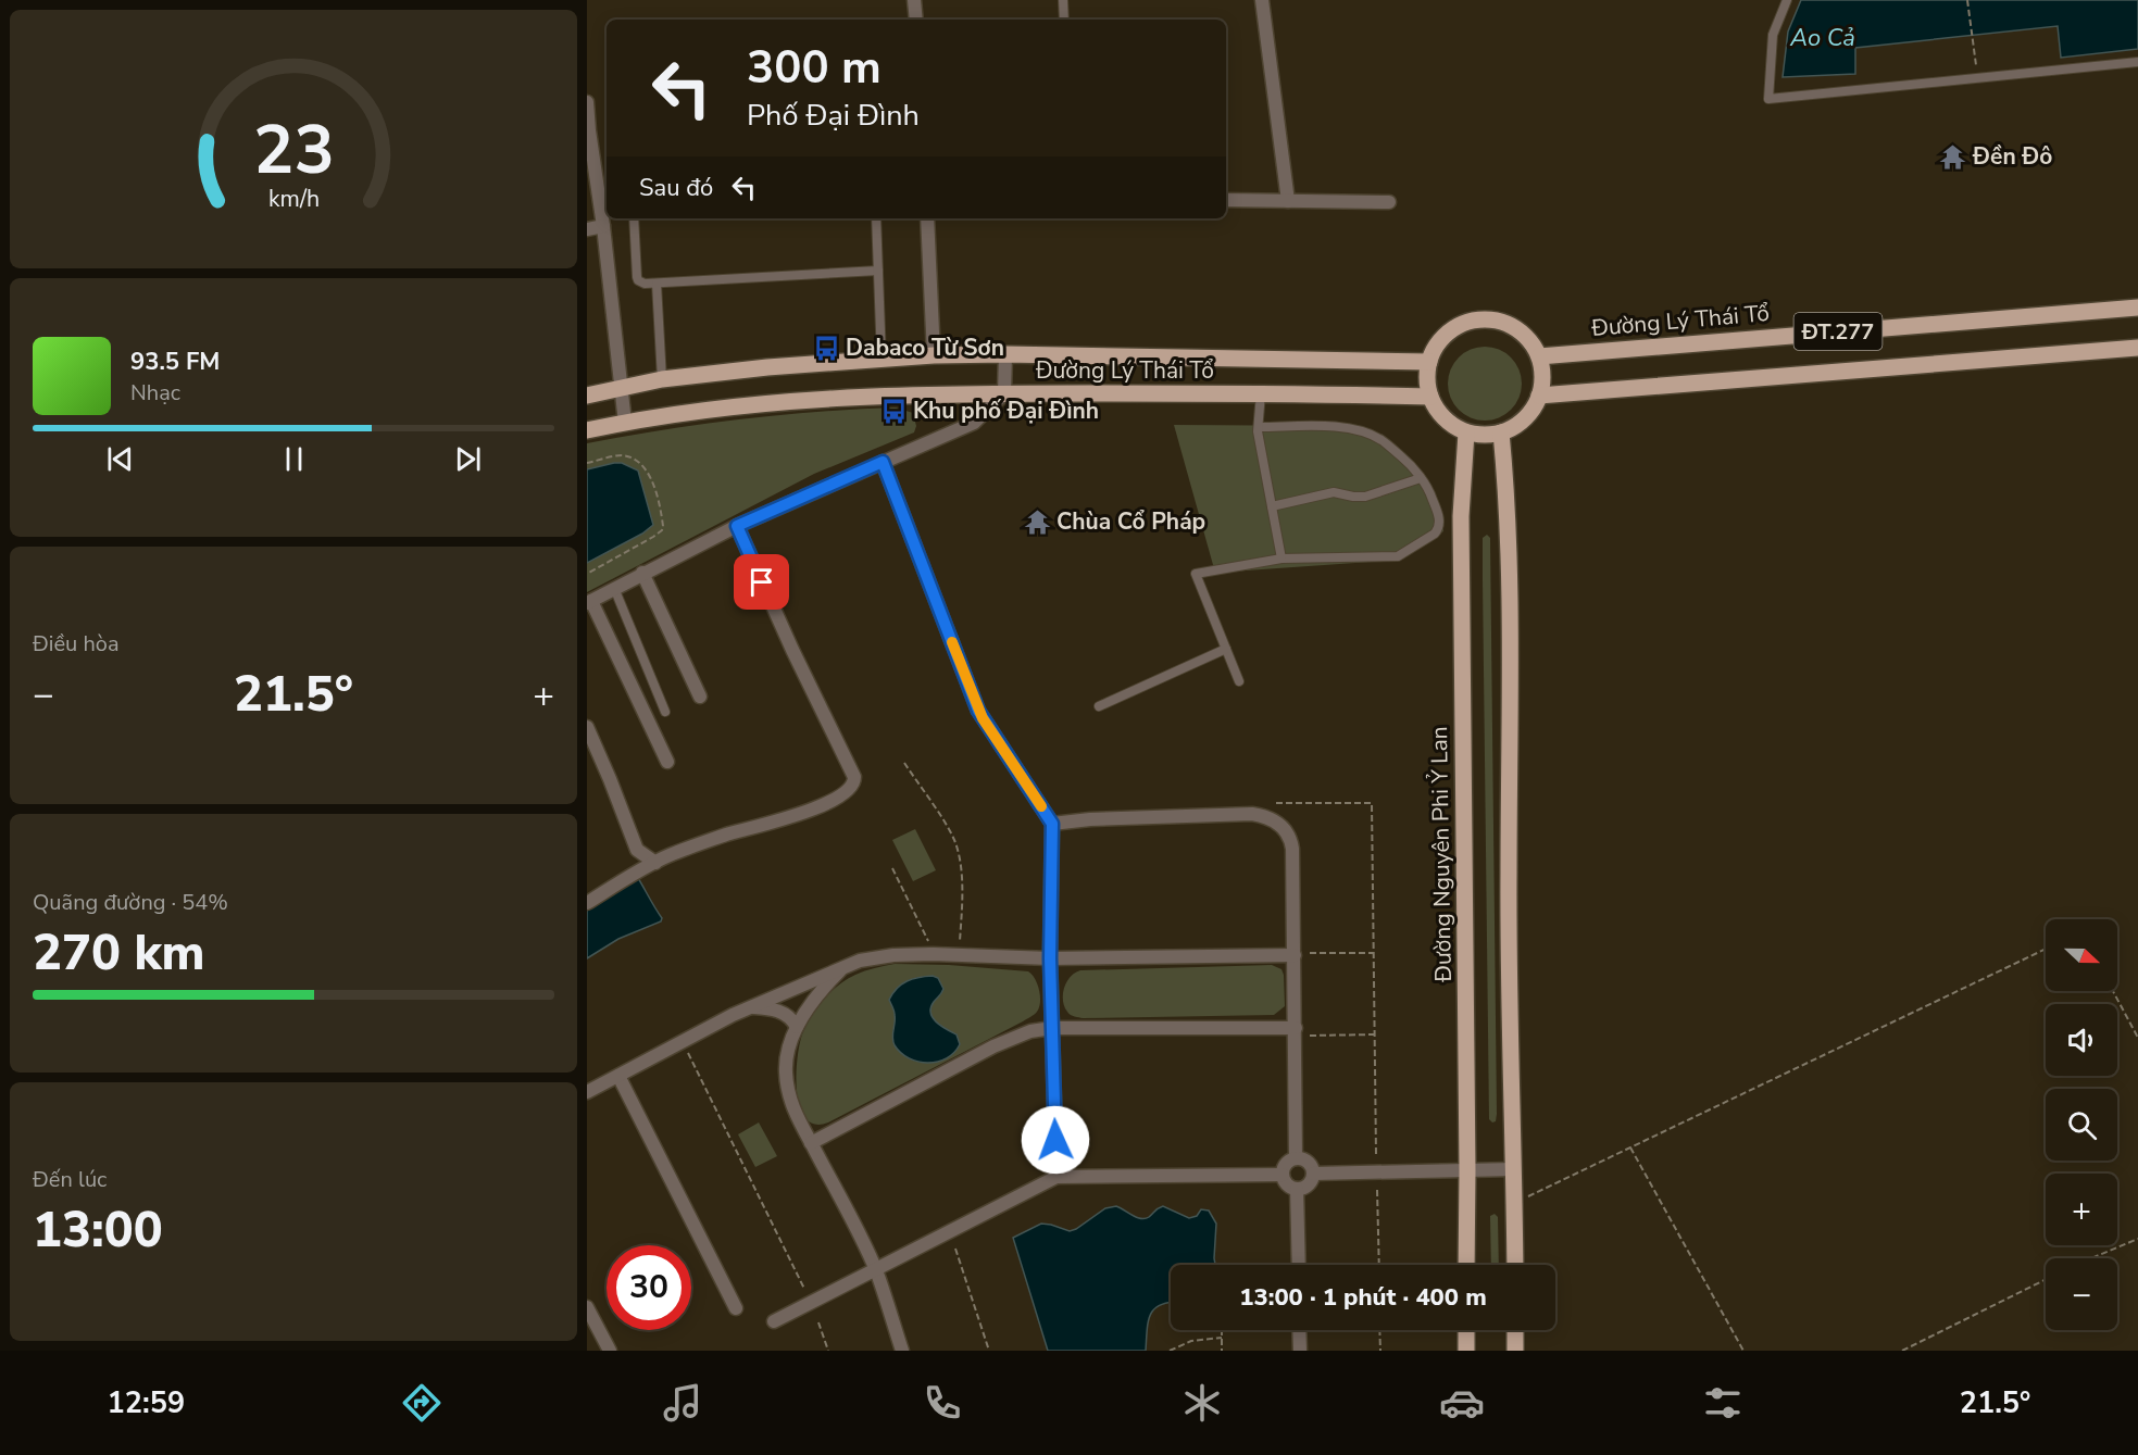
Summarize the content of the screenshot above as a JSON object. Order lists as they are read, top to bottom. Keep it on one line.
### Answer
{"streets":{"main road":["Đường Lý Thái Tổ","ĐT.277","Đường Nguyên Phi Ỷ Lan"]},"crossings":[["Đường Lý Thái Tổ","ĐT.277"],["Đường Lý Thái Tổ","Đường Nguyên Phi Ỷ Lan"],["ĐT.277","Đường Nguyên Phi Ỷ Lan"]],"water":["Ao Cả"],"places":{"temple":["Đền Đô","Chùa Cổ Pháp"],"bus stop":["Dabaco Từ Sơn","Khu phố Đại Đình"]},"north":"right","page":{"turn":["300 m","Phố Đại Đình"],"then":"Sau đó","song":["93.5 FM","Nhạc"],"tile":["Điều hòa",["Quãng đường · 54%","270 km"],["Đến lúc","13:00"]],"heat":["−","21.5°","+"],"map_buttons":["+","−"],"limit":"30","trip":"13:00 · 1 phút · 400 m","tabs":["12:59","21.5°"],"gauge":["23","km/h"]}}
